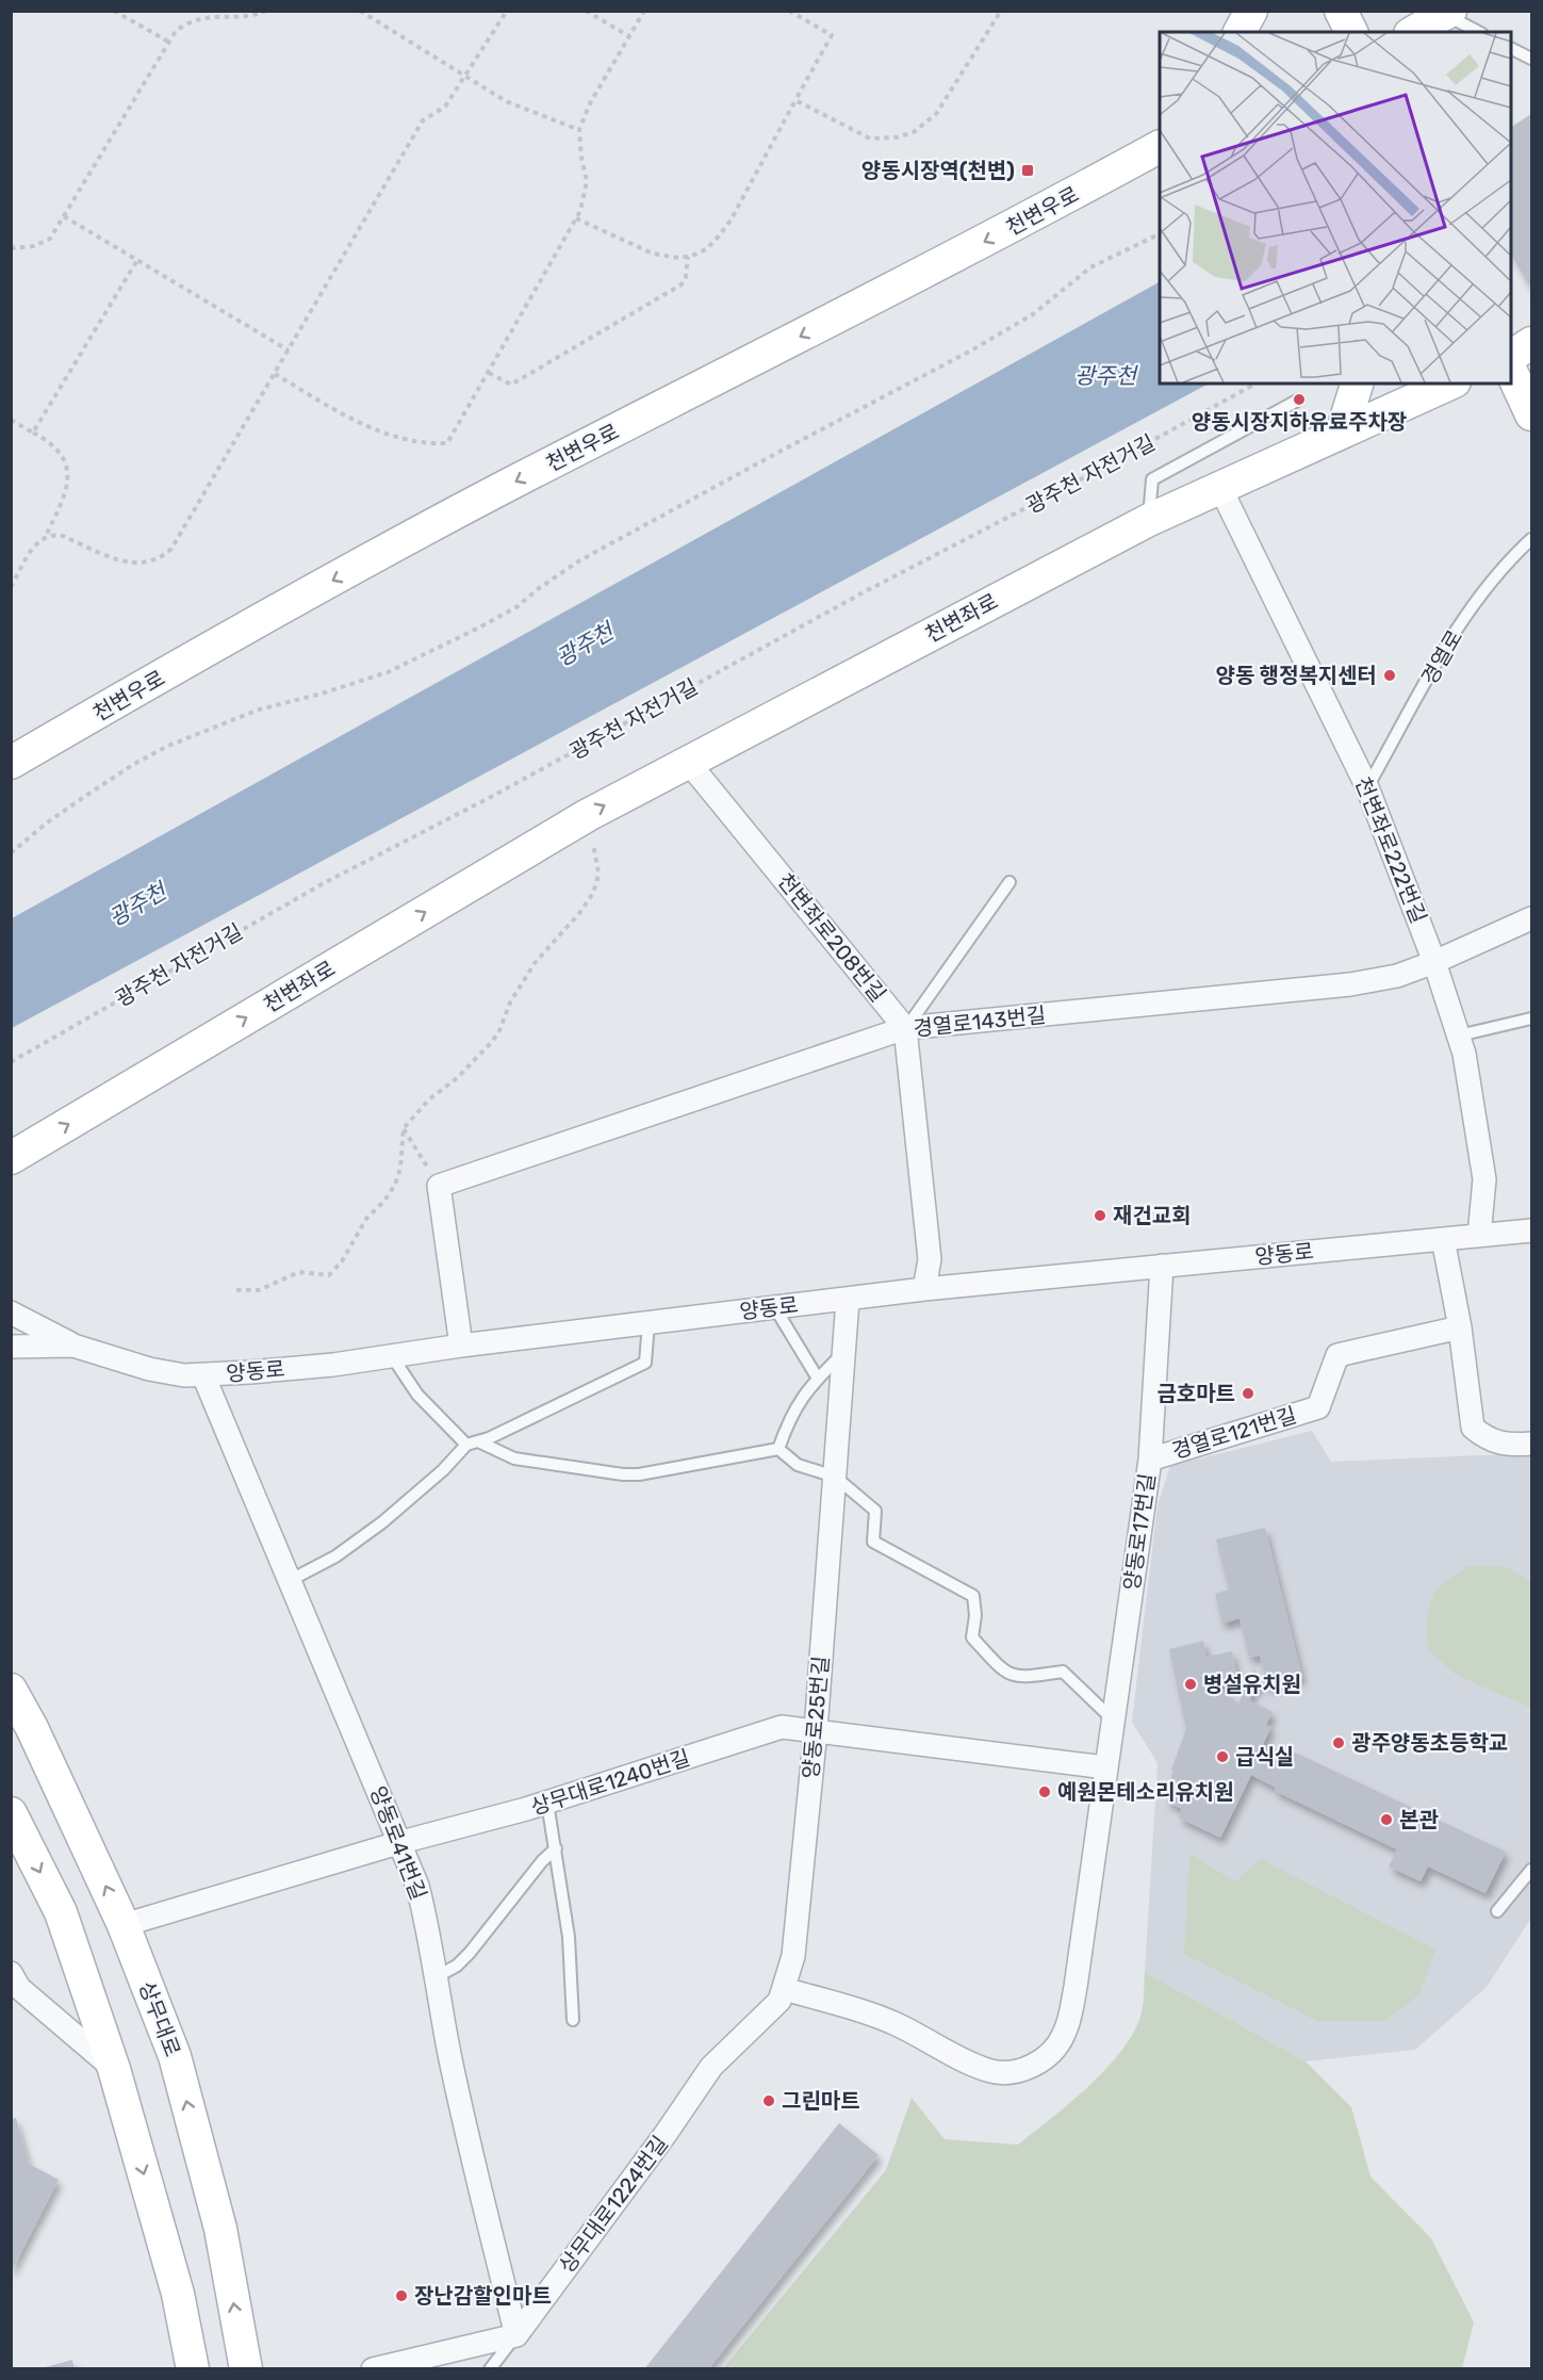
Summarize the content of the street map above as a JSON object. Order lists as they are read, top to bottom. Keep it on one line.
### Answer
{"streets":{"street":["천변우로","천변좌로","천변좌로222번길","천변좌로208번길","경열로143번길","양동로","경열로121번길","양동로17번길","양동로25번길","상무대로1240번길","양동로41번길","상무대로","상무대로1224번길"],"lane":["경열로"],"path":["광주천 자전거길"]},"crossings":[["천변좌로","천변좌로222번길"],["천변좌로","천변좌로208번길"],["경열로","천변좌로222번길"],["천변좌로222번길","경열로143번길"],["천변좌로222번길","양동로"],["천변좌로208번길","경열로143번길"],["양동로","양동로17번길"],["양동로","양동로25번길"],["양동로","양동로41번길"],["경열로121번길","양동로17번길"],["양동로17번길","상무대로1240번길"],["양동로17번길","상무대로1224번길"],["양동로25번길","상무대로1240번길"],["양동로25번길","상무대로1224번길"],["상무대로1240번길","양동로41번길"],["상무대로1240번길","상무대로"],["양동로41번길","상무대로1224번길"]],"one_way":["천변우로","천변좌로"],"water":["광주천"],"places":{"transit":["양동시장역(천변)"],"other":["양동시장지하유료주차장","양동 행정복지센터","재건교회","금호마트","병설유치원","광주양동초등학교","급식실","예원몬테소리유치원","본관","그린마트","장난감할인마트"]}}
